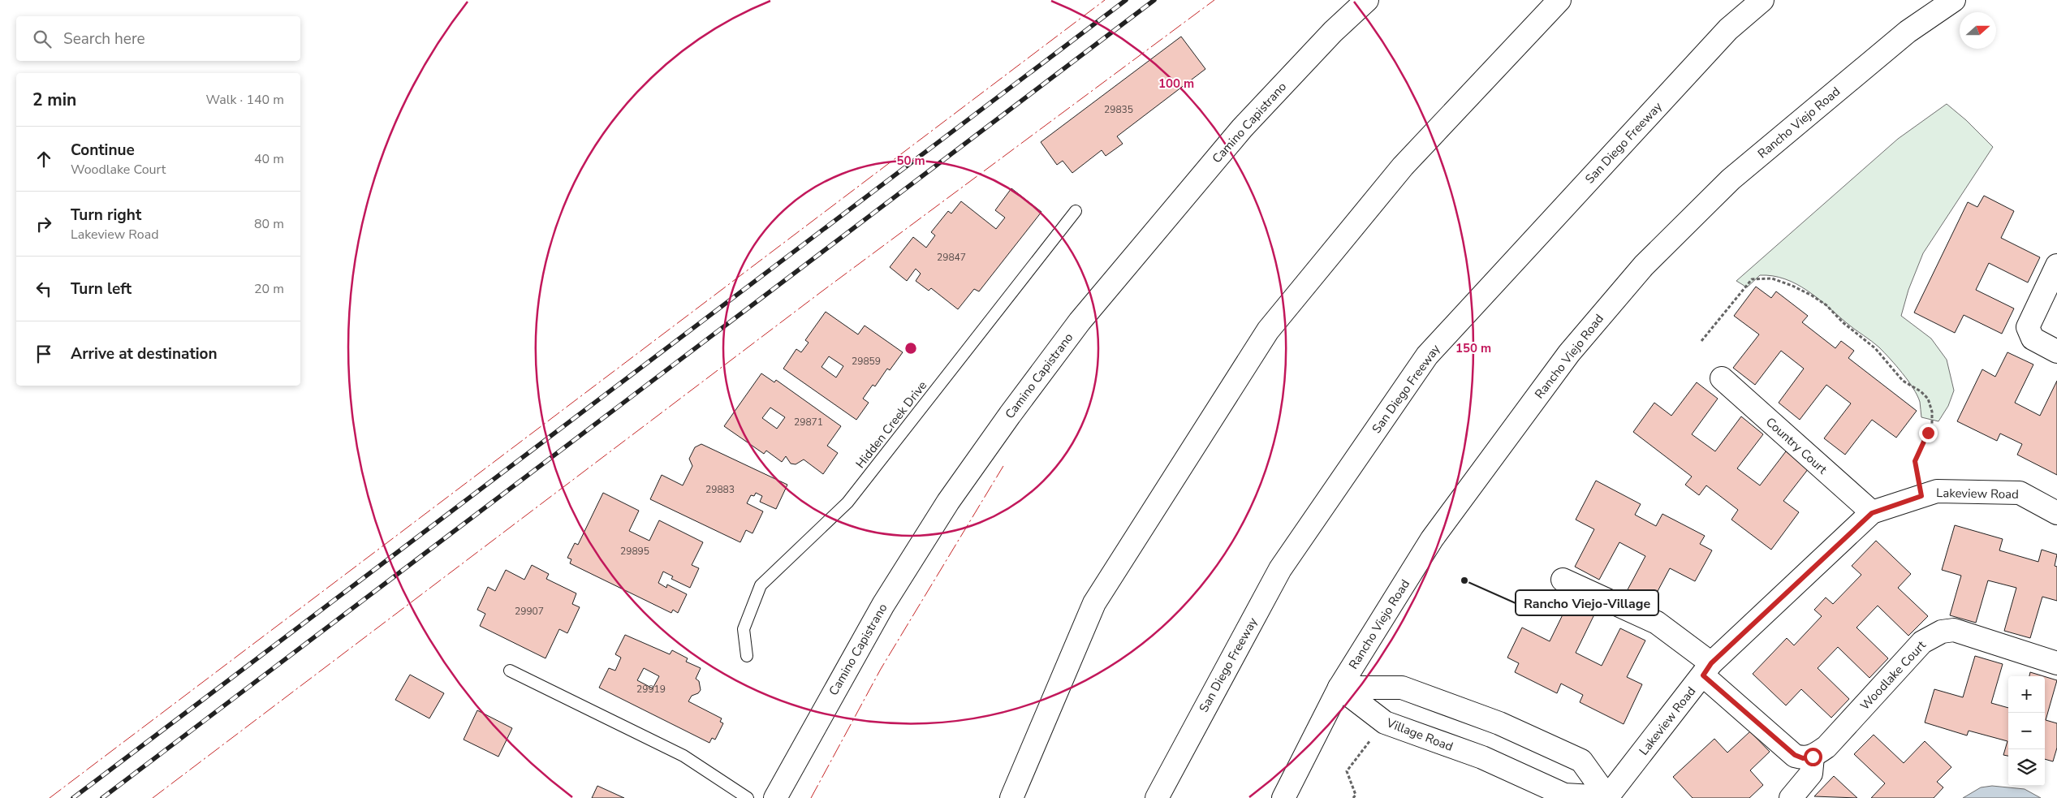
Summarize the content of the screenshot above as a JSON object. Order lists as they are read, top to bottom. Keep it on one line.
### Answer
{"streets":{"main road":["Camino Capistrano","Rancho Viejo Road","San Diego Freeway","Country Court","Lakeview Road","Woodlake Court","Village Road"],"lane":["Hidden Creek Drive"]},"crossings":[["Rancho Viejo Road","Village Road"],["Country Court","Lakeview Road"],["Lakeview Road","Village Road"]],"places":["Rancho Viejo-Village"],"house_numbers":["29835","29847","29859","29871","29883","29895","29907","29919"],"north":"right","page":{"search":"Search here","heading":["2 min","Walk · 140 m"],"list":[["Continue","Woodlake Court","40 m"],["Turn right","Lakeview Road","80 m"],["Turn left","20 m"],"Arrive at destination"],"map_buttons":["+","−"]},"rings":["100 m","50 m","150 m"]}
